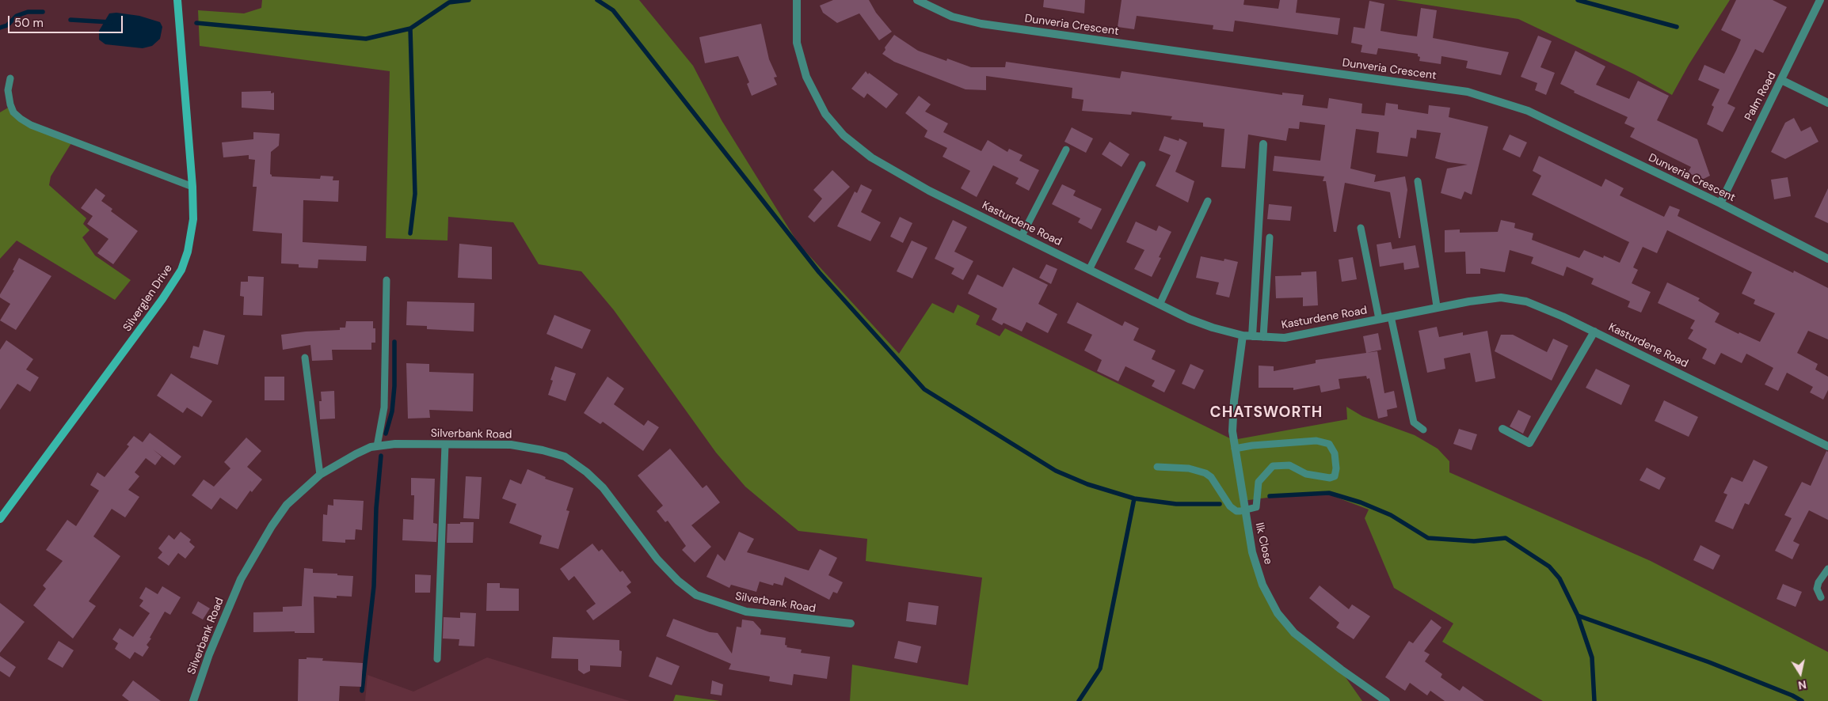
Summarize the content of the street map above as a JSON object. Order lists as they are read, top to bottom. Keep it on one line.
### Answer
{"streets":{"street":["Dunveria Crescent","Palm Road","Kasturdene Road","Silverglen Drive","Silverbank Road","Ilk Close"]},"crossings":[["Dunveria Crescent","Palm Road"],["Kasturdene Road","Ilk Close"]],"districts":["CHATSWORTH"],"scale_bar":"50 m","north":"bottom"}
